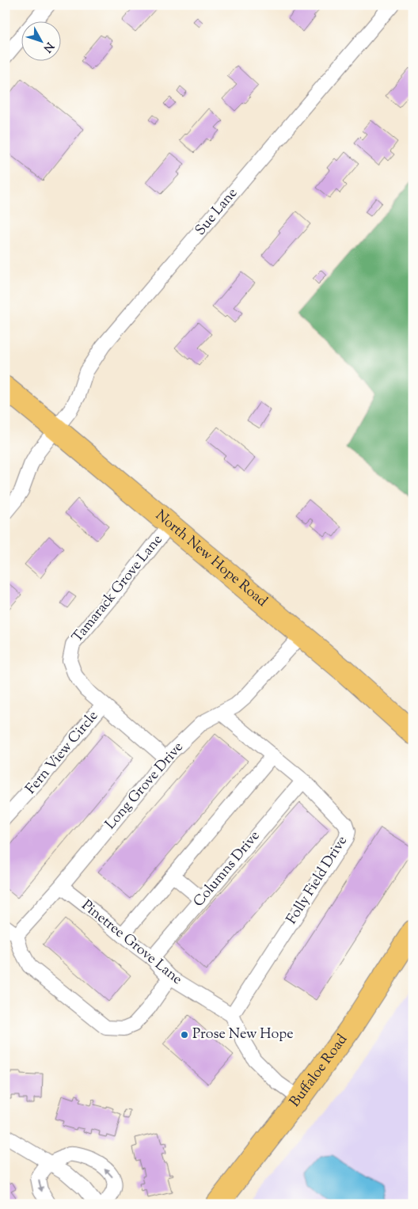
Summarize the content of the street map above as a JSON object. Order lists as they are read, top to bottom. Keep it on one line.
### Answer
{"streets":{"main road":["North New Hope Road","Buffaloe Road"],"street":["Sue Lane","Tamarack Grove Lane","Fern View Circle","Long Grove Drive","Columns Drive","Folly Field Drive","Pinetree Grove Lane"]},"crossings":[["Sue Lane","North New Hope Road"],["North New Hope Road","Tamarack Grove Lane"],["North New Hope Road","Long Grove Drive"],["Tamarack Grove Lane","Fern View Circle"],["Tamarack Grove Lane","Long Grove Drive"],["Long Grove Drive","Folly Field Drive"],["Long Grove Drive","Pinetree Grove Lane"],["Columns Drive","Folly Field Drive"],["Columns Drive","Pinetree Grove Lane"],["Folly Field Drive","Pinetree Grove Lane"]],"places":["Prose New Hope"],"north":"bottom right"}
